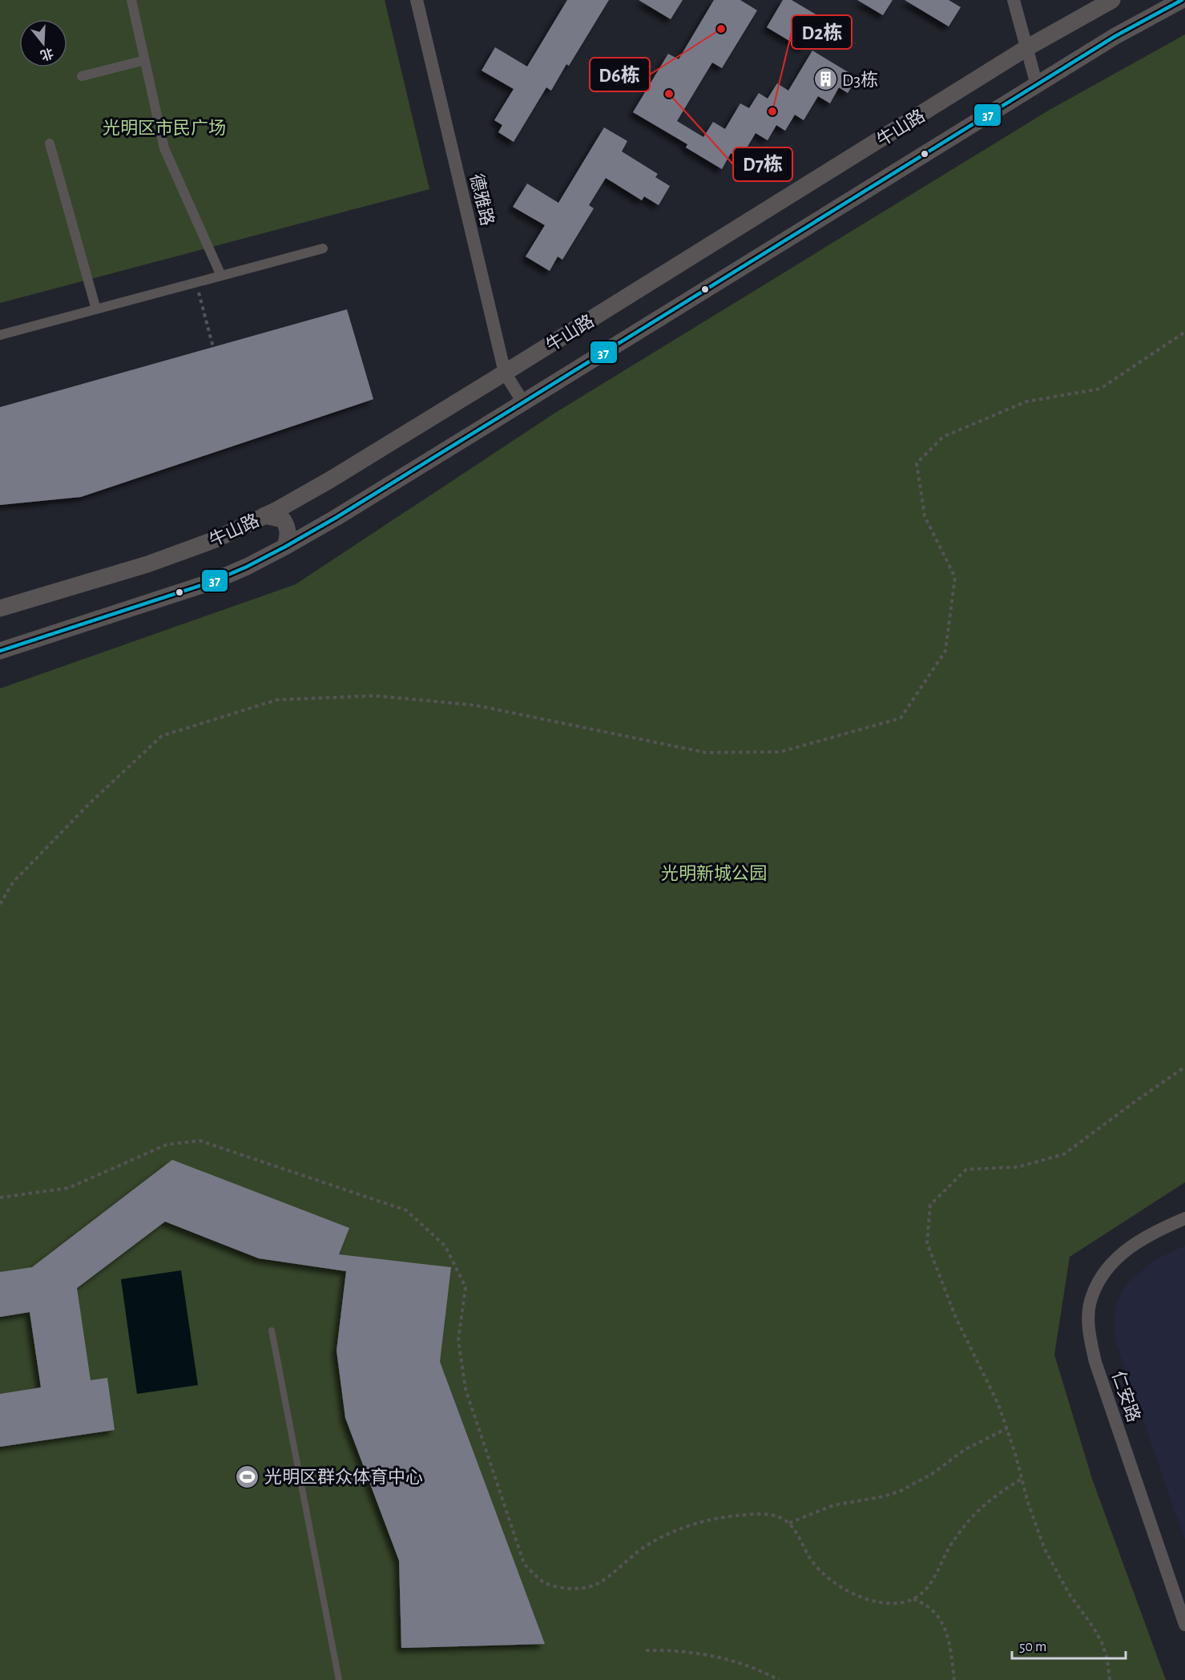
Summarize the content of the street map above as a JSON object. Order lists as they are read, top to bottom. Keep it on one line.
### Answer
{"streets":{"street":["牛山路","德雅路","仁安路"]},"crossings":[["牛山路","德雅路"]],"parks":["光明区市民广场","光明新城公园"],"places":{"other":["D6栋","D7栋","D2栋"],"building":["D3栋"],"sports":["光明区群众体育中心"]},"lines":["transit line 37"],"scale_bar":"50 m","north":"bottom"}
